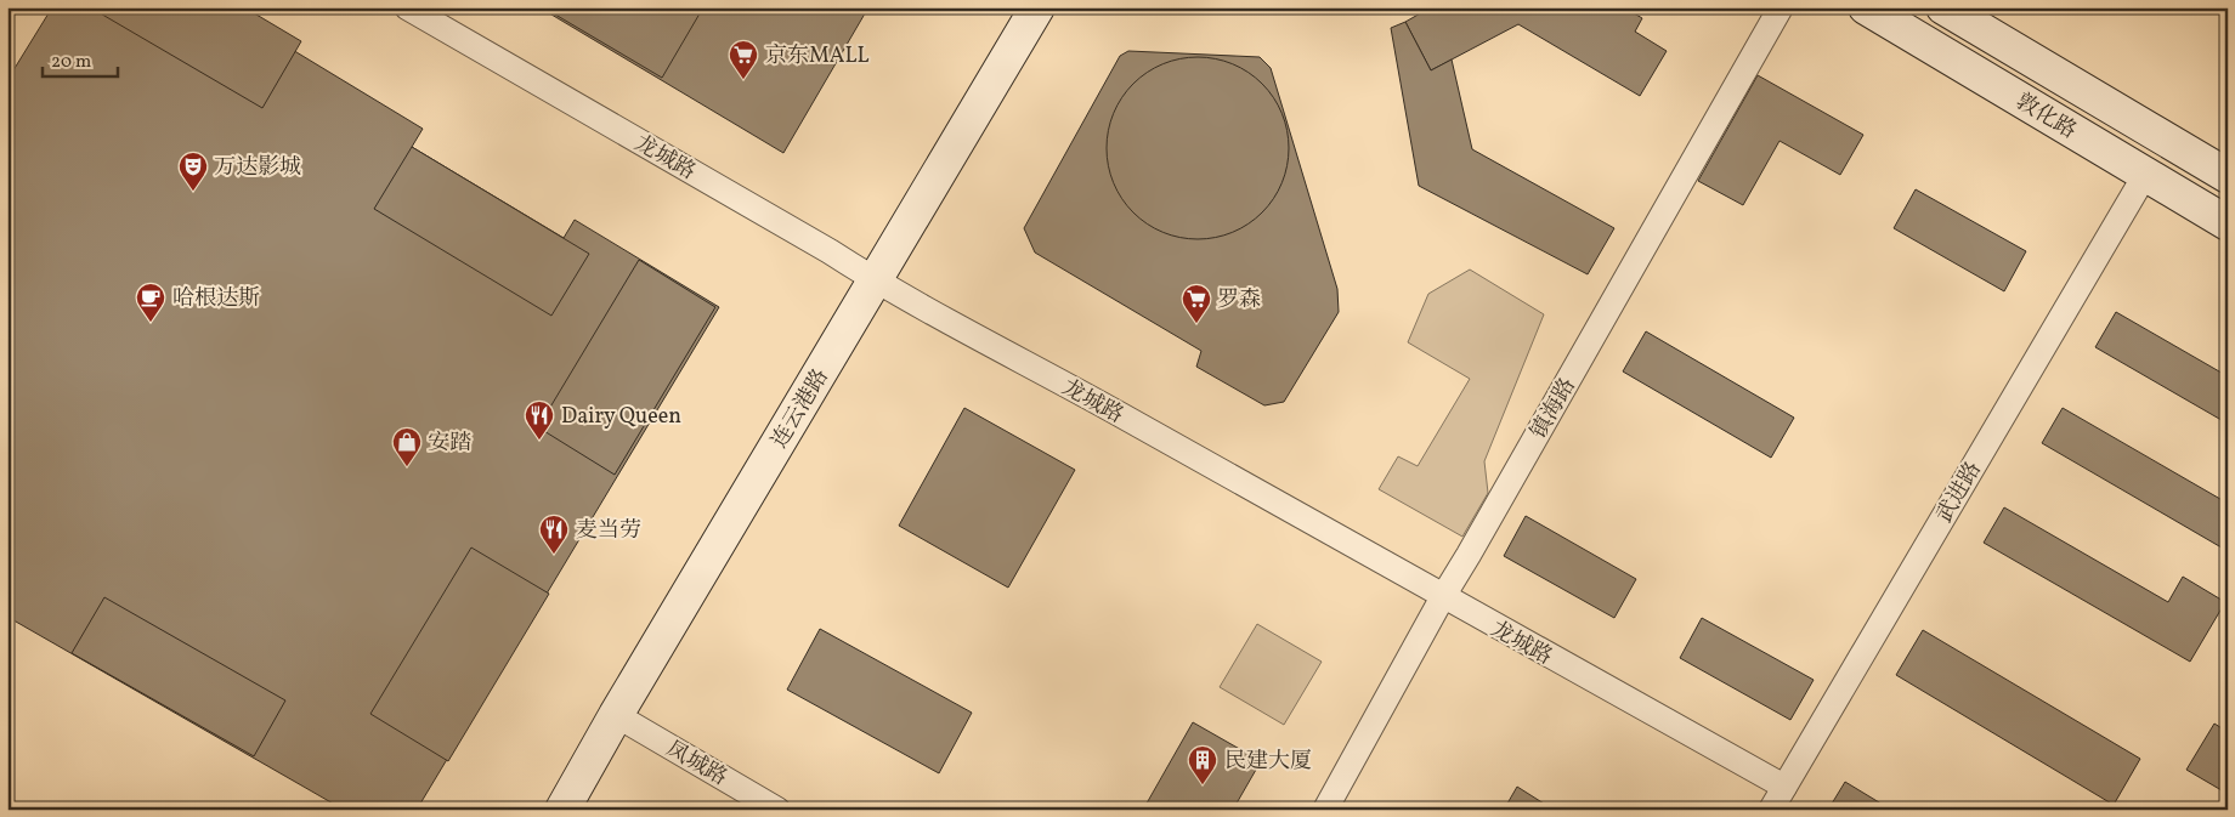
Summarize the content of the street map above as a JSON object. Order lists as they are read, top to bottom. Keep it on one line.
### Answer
{"streets":{"main road":["敦化路","连云港路"],"street":["龙城路","镇海路","武进路","凤城路"]},"crossings":[["敦化路","武进路"],["龙城路","连云港路"],["龙城路","镇海路"],["龙城路","武进路"],["连云港路","凤城路"]],"places":{"supermarket":["京东MALL","罗森"],"theatre":["万达影城"],"cafe":["哈根达斯"],"restaurant":["Dairy Queen","麦当劳"],"shop":["安踏"],"building":["民建大厦"]},"scale_bar":"20 m"}
